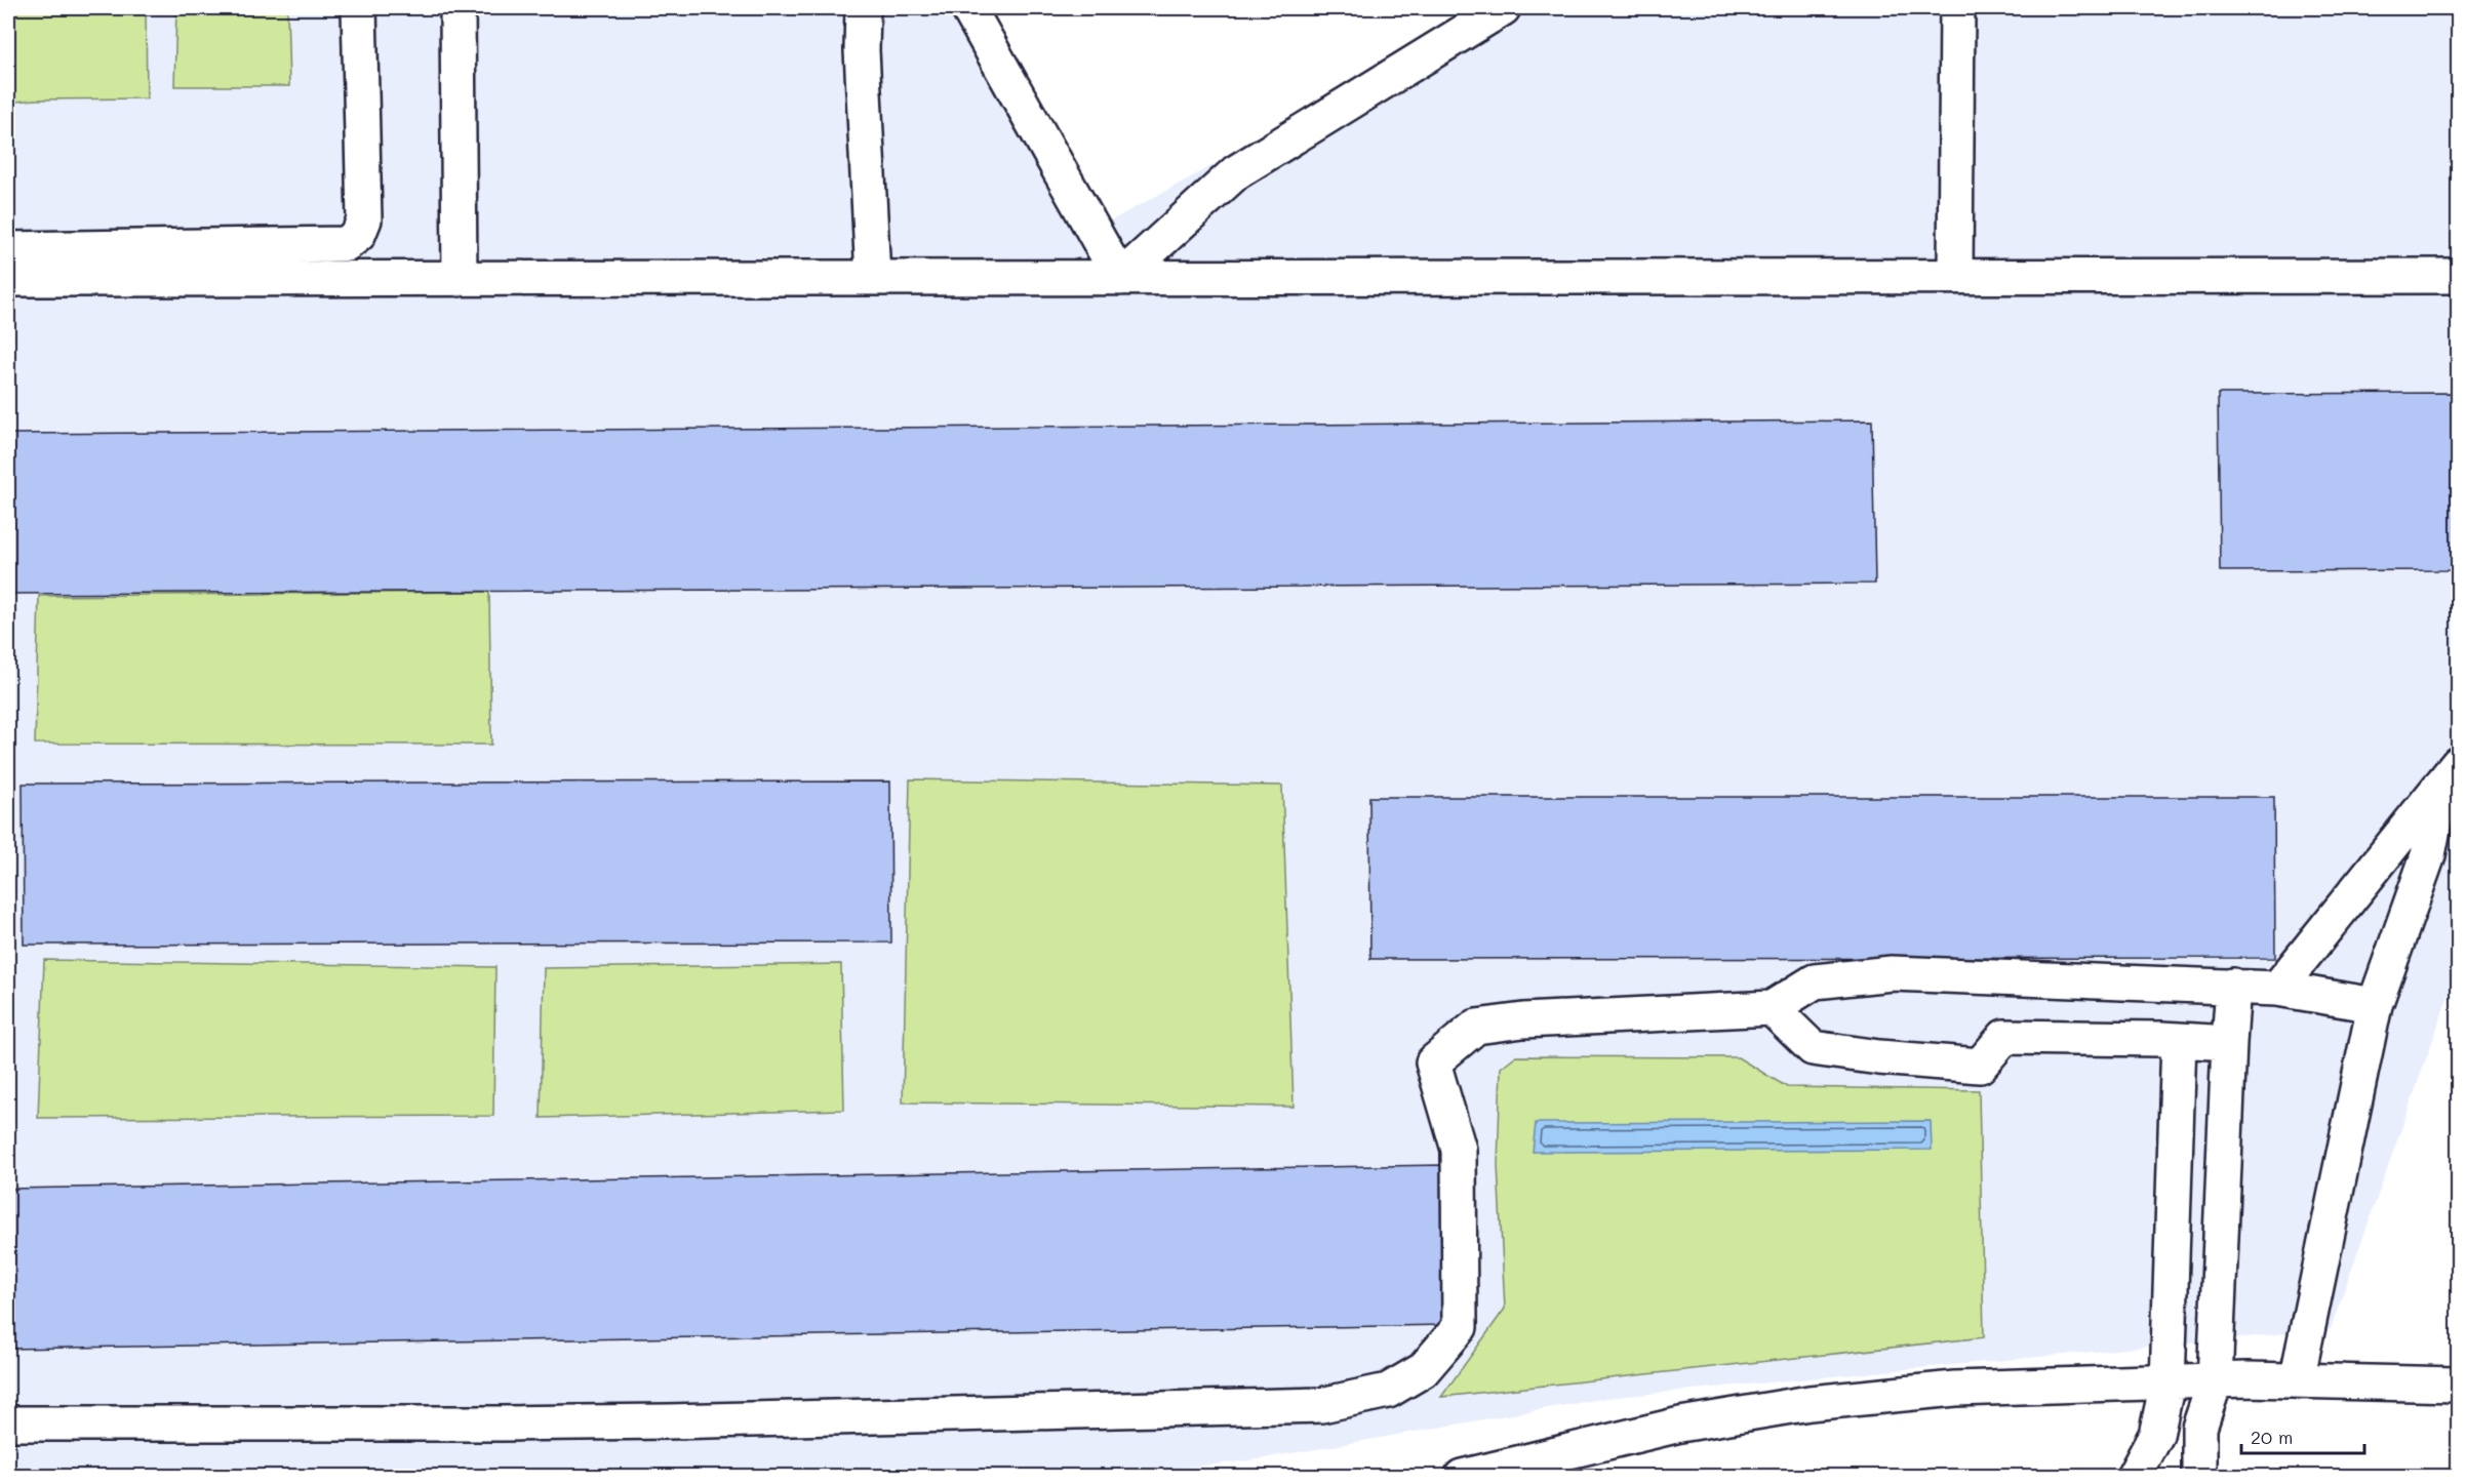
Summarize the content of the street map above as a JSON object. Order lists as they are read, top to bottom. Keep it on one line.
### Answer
{"scale_bar":"20 m"}
